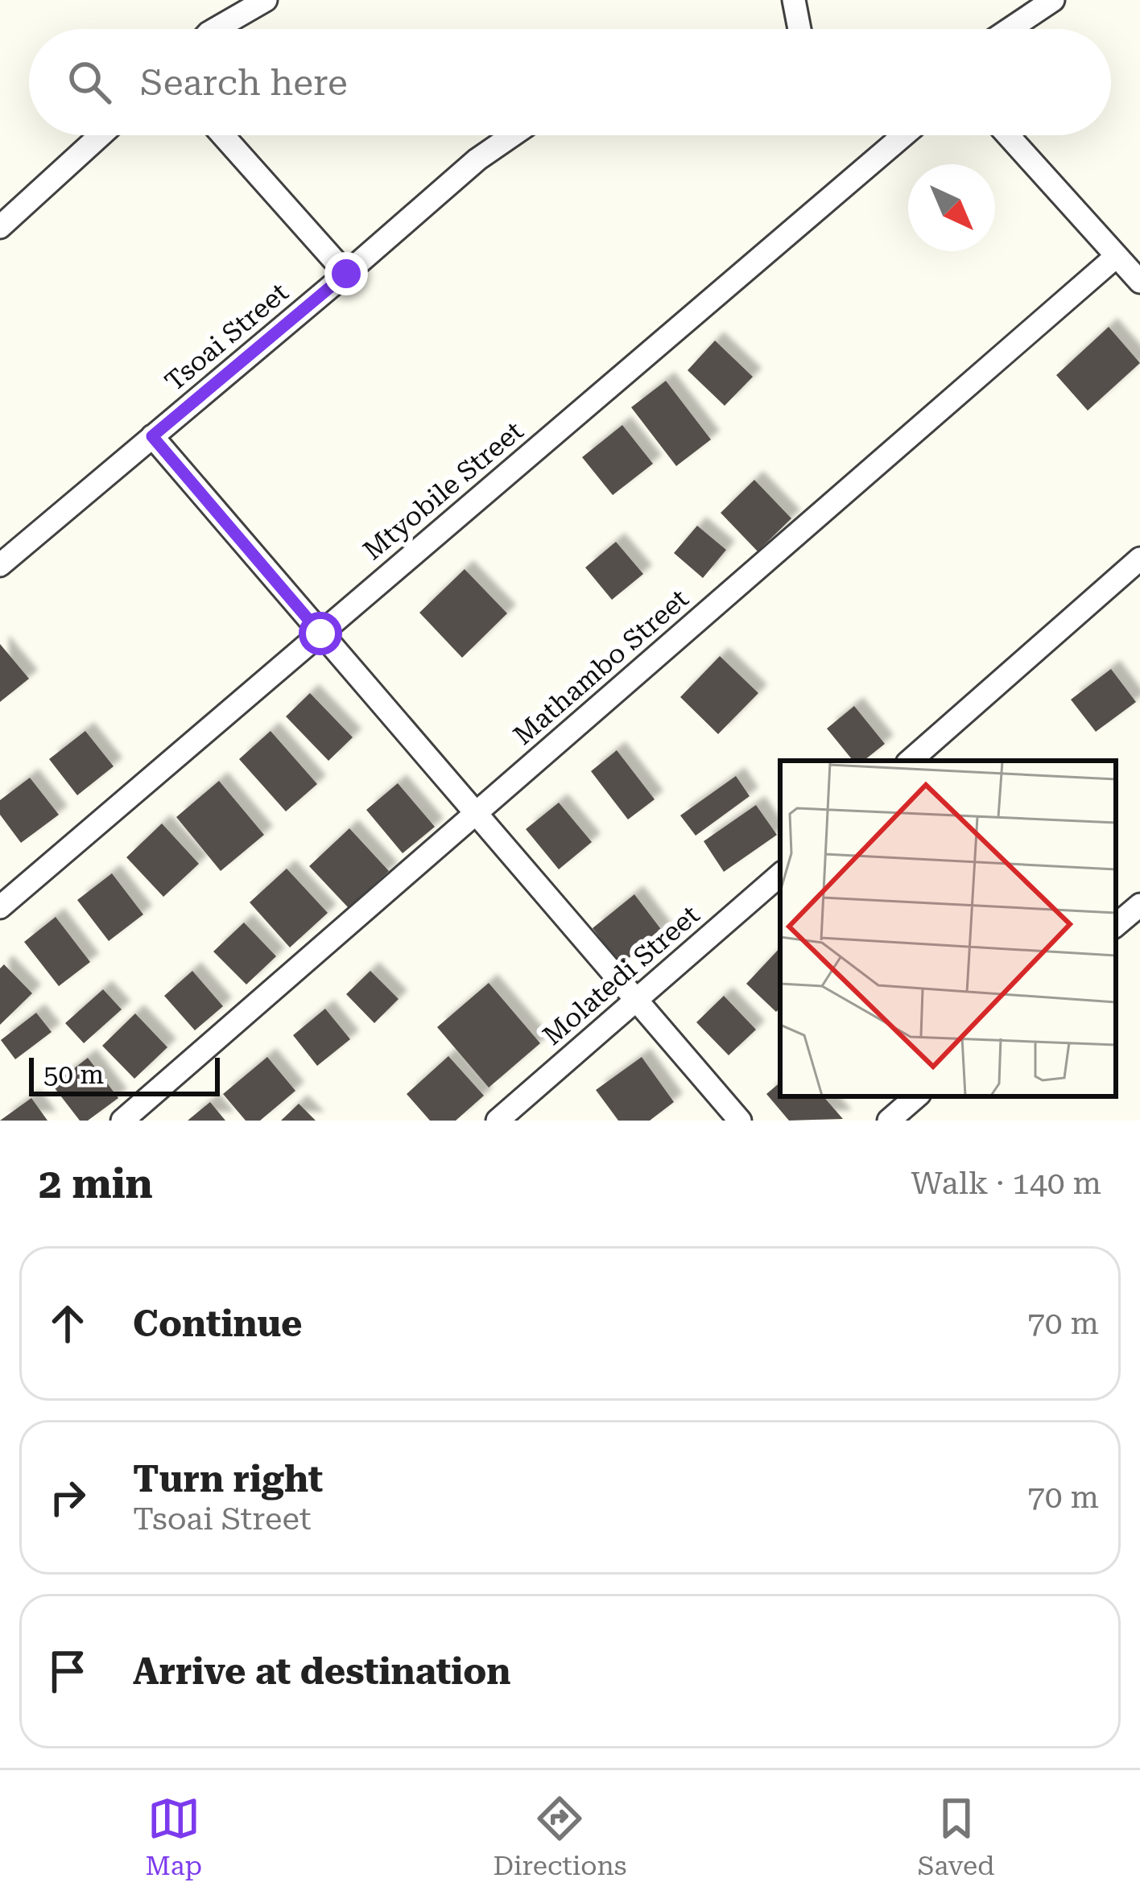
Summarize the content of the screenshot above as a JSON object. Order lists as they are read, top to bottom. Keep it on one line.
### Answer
{"streets":{"street":["Tsoai Street","Mtyobile Street","Mathambo Street","Molatedi Street"]},"scale_bar":"50 m","north":"bottom right","page":{"search":"Search here","scale":"50 m","heading":["2 min","Walk · 140 m"],"list":[["Continue","70 m"],["Turn right","Tsoai Street","70 m"],"Arrive at destination"],"nav":["Map","Directions","Saved"]}}
